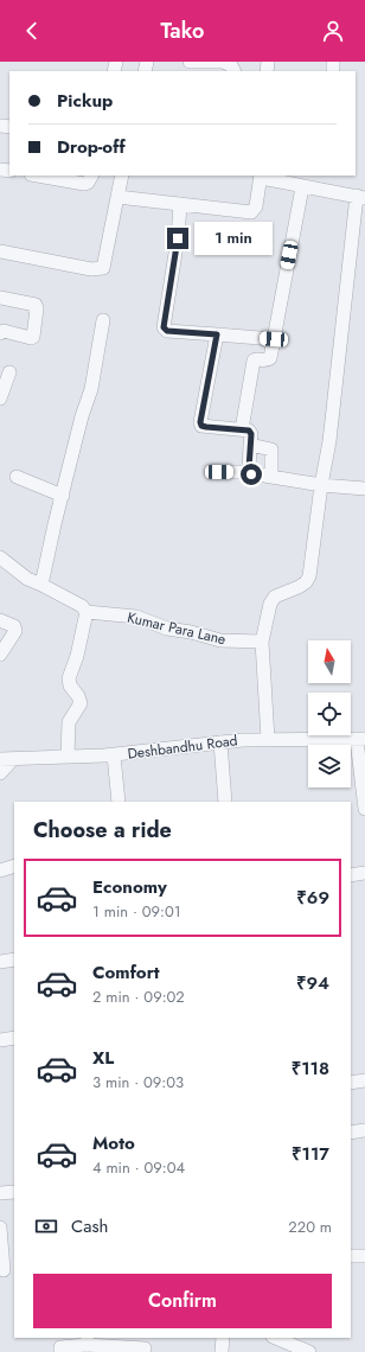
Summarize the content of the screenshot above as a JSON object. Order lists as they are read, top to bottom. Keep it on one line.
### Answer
{"streets":{"street":["Kumar Para Lane","Deshbandhu Road"]},"north":"top","page":{"header":"Tako","banner":["Pickup","Drop-off"],"bubble":"1 min","heading":"Choose a ride","list":[{"name":"Economy","note":"1 min · 09:01","value":"₹69"},{"name":"Comfort","note":"2 min · 09:02","value":"₹94"},{"name":"XL","note":"3 min · 09:03","value":"₹118"},{"name":"Moto","note":"4 min · 09:04","value":"₹117"}],"pay":["Cash","220 m"],"buttons":"Confirm"}}
